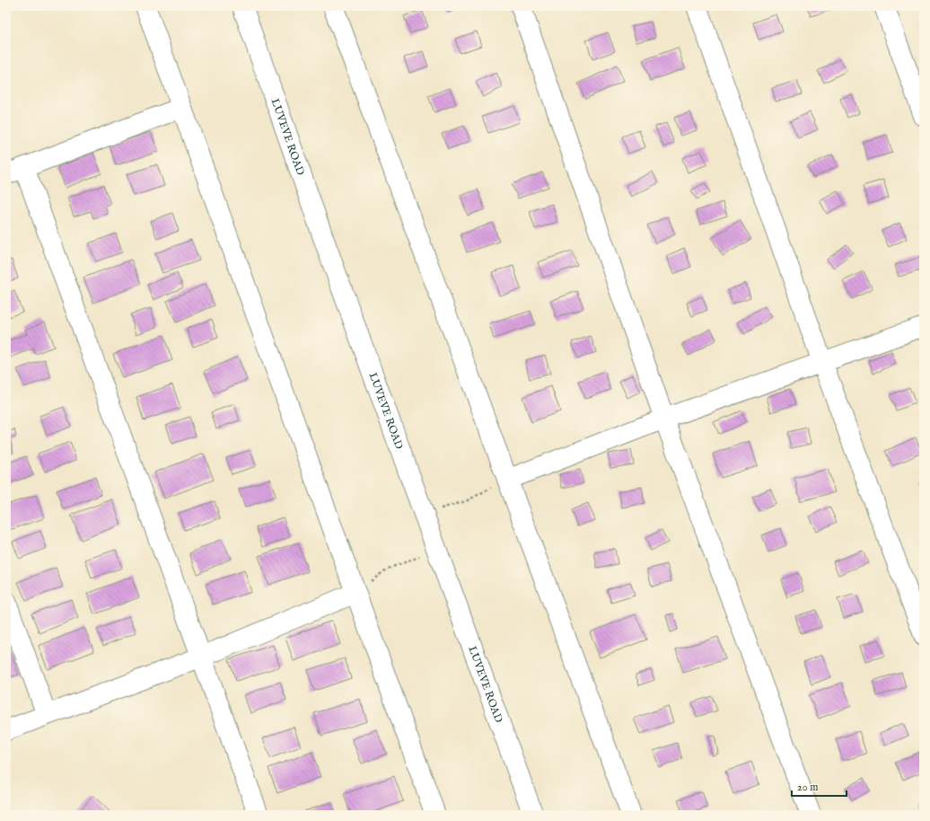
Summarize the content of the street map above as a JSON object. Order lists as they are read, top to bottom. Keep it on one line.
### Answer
{"streets":{"street":["LUVEVE ROAD"]},"scale_bar":"20 m"}
